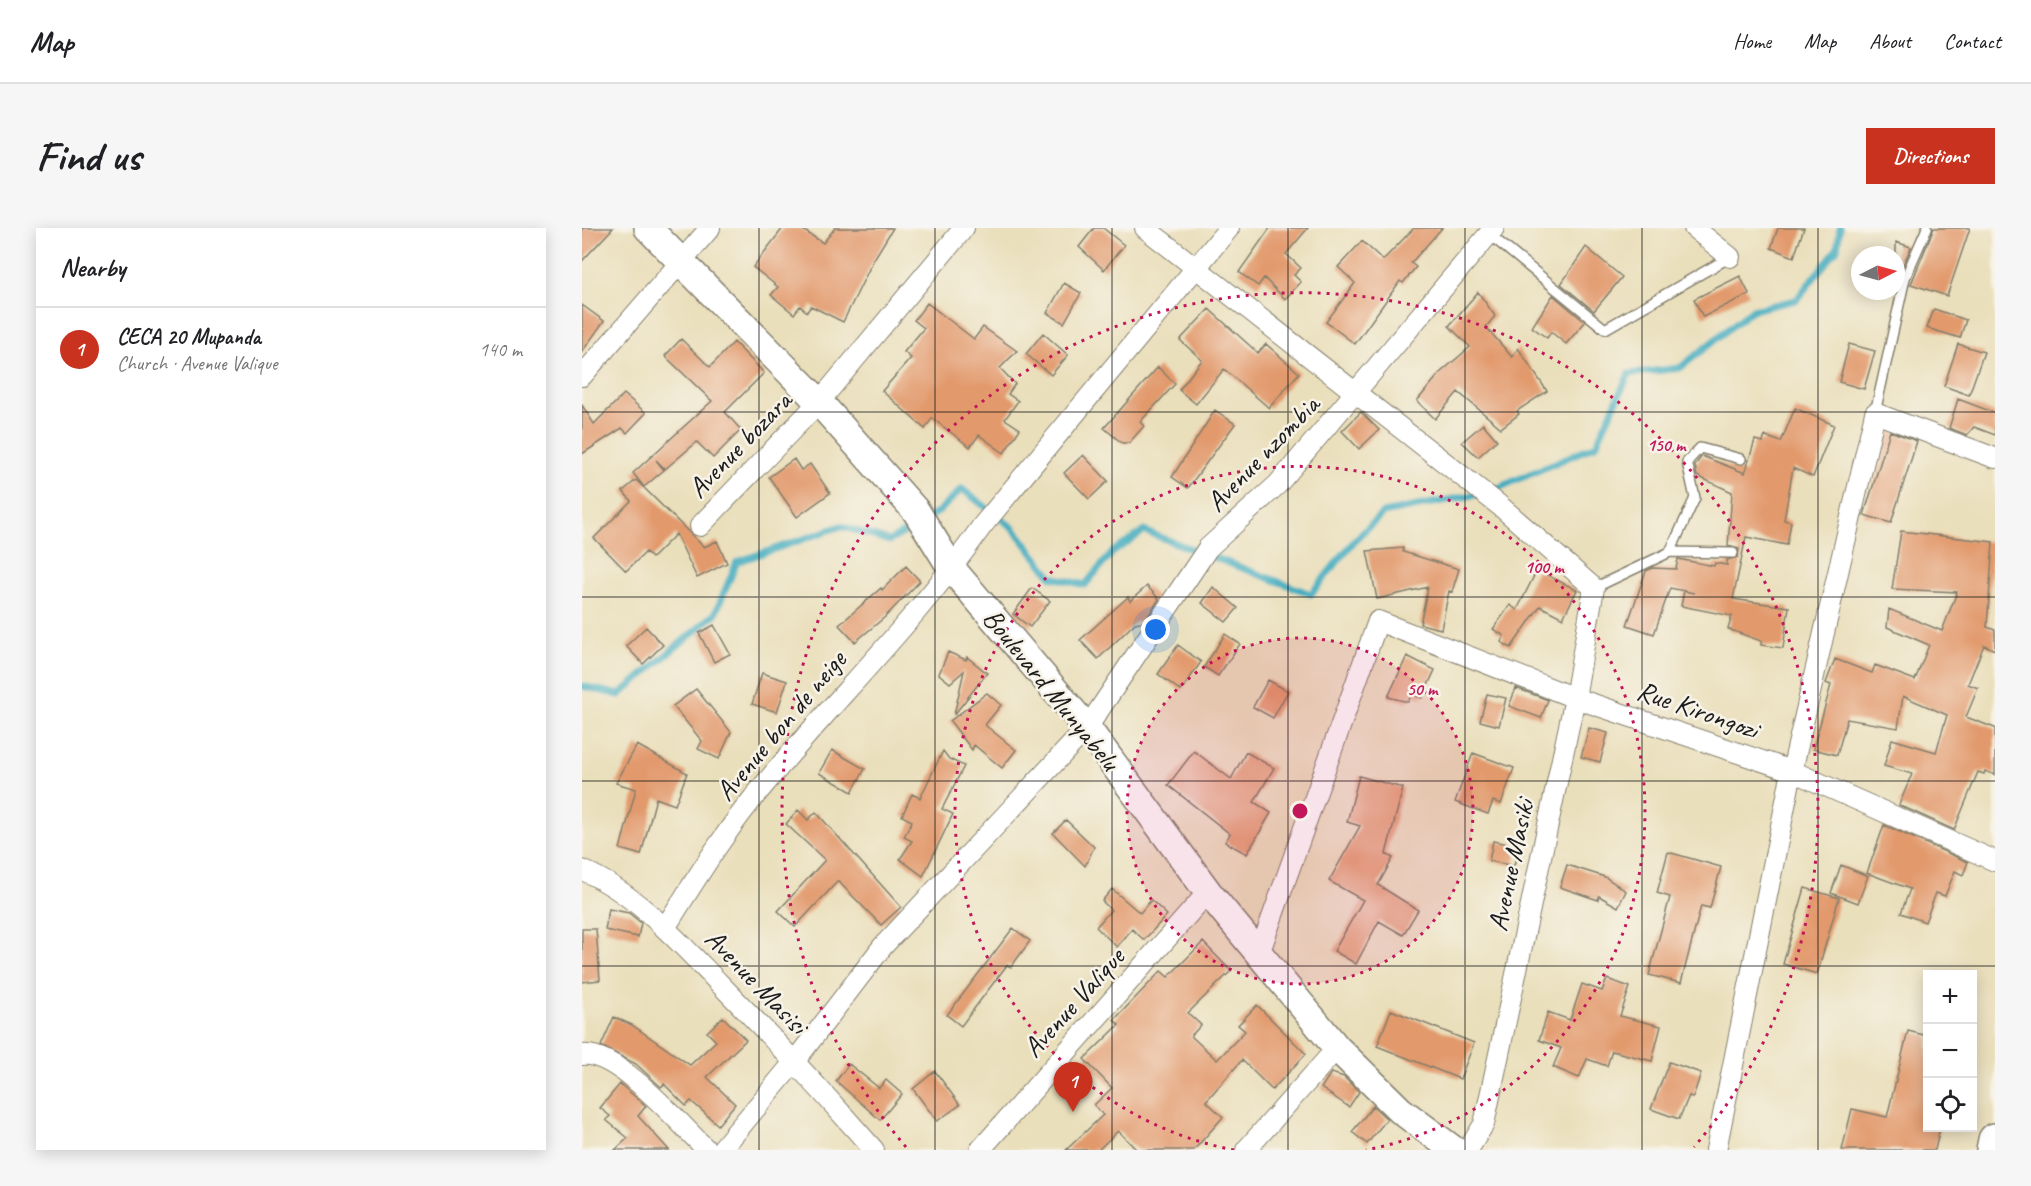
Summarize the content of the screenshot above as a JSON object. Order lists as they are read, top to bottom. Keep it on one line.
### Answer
{"streets":{"street":["Avenue bozara","Avenue nzombia","Boulevard Munyabelu","Rue Kirongozi","Avenue bon de neige","Avenue Masiki","Avenue Masisi","Avenue Valique"]},"crossings":[["Avenue bozara","Boulevard Munyabelu"],["Avenue nzombia","Boulevard Munyabelu"],["Avenue nzombia","Avenue Masisi"],["Boulevard Munyabelu","Rue Kirongozi"],["Boulevard Munyabelu","Avenue bon de neige"],["Boulevard Munyabelu","Avenue Valique"],["Rue Kirongozi","Avenue Masiki"],["Avenue bon de neige","Avenue Masisi"]],"north":"right","page":{"header":"Map","nav":["Home","Map","About","Contact"],"buttons":"Directions","title":"Find us","heading":"Nearby","list":[{"mark":"1","name":"CECA 20 Mupanda","note":"Church · Avenue Valique","value":"140 m"}],"map_buttons":["+","−"],"pins":"1"},"rings":["150 m","100 m","50 m"]}
